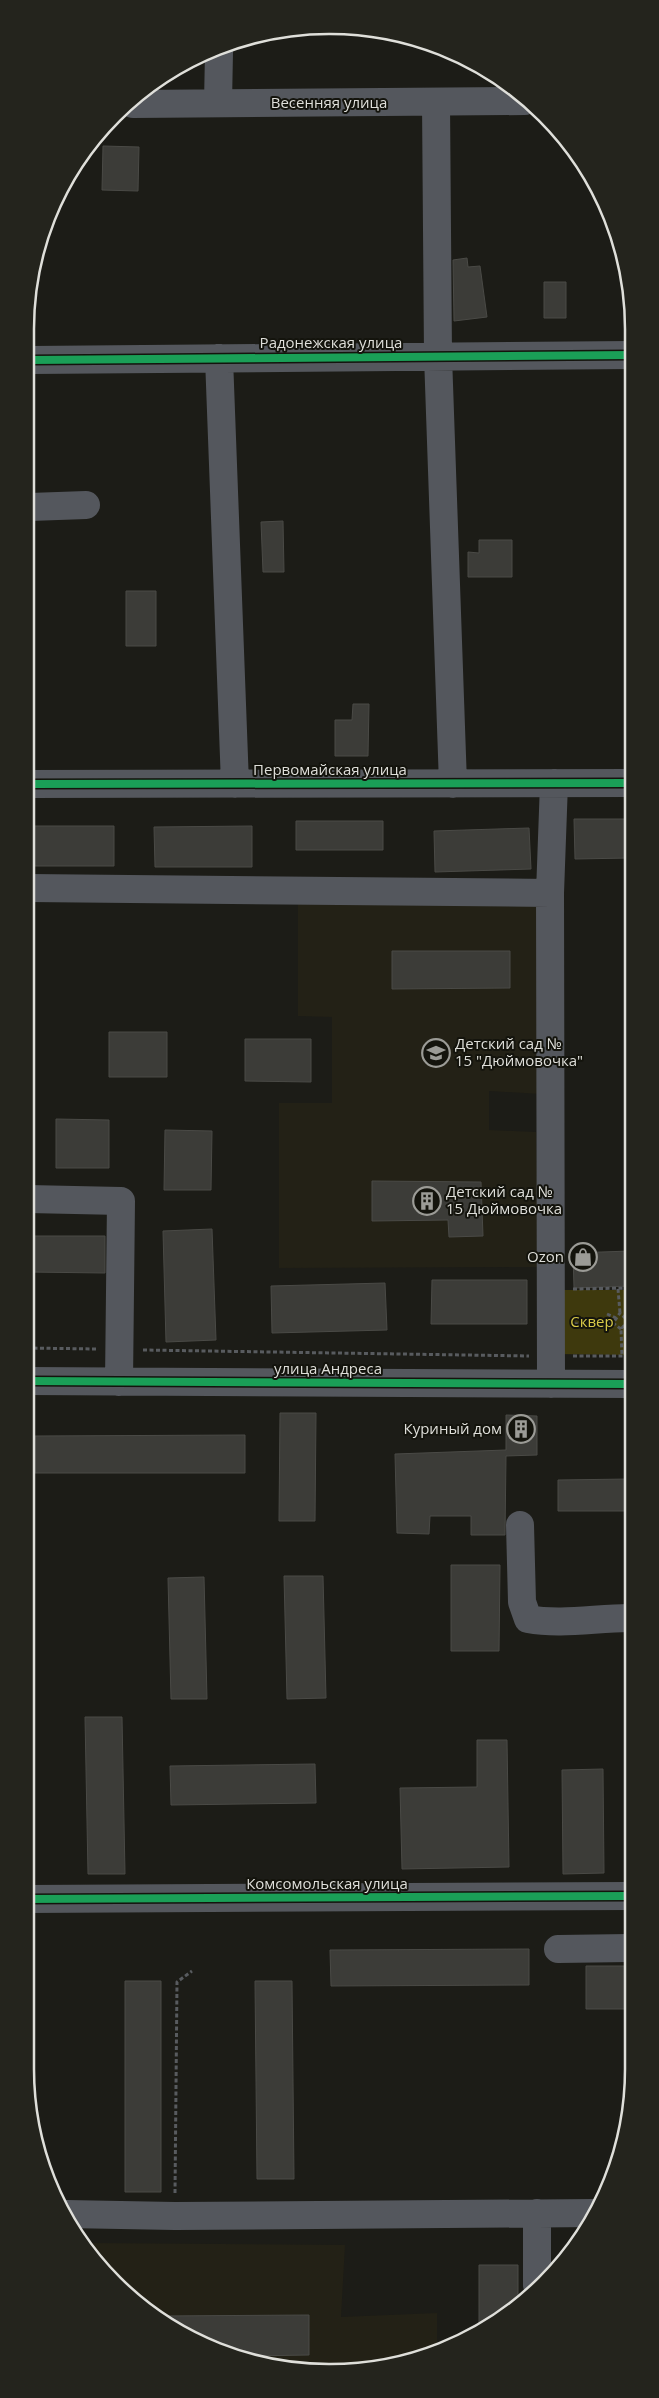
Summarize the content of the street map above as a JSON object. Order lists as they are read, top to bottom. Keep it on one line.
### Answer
{"streets":{"street":["Весенняя улица","Радонежская улица","Первомайская улица","улица Андреса","Комсомольская улица"]},"parks":["Сквер"],"places":{"school or university":["Детский сад № 15 \"Дюймовочка\""],"building":["Детский сад № 15 Дюймовочка","Куриный дом"],"shop":["Ozon"]}}
